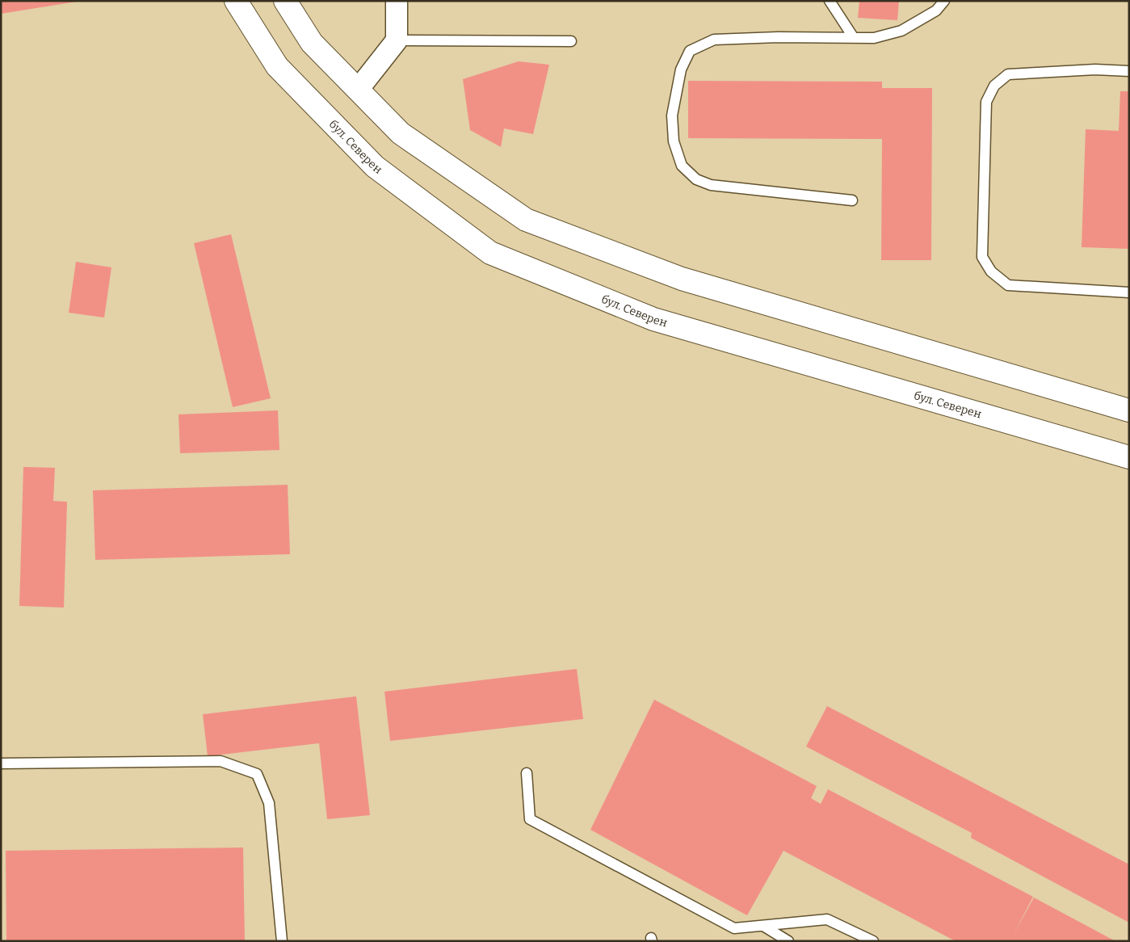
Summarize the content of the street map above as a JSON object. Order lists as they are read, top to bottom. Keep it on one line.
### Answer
{"streets":{"main road":["бул. Северен"]}}
